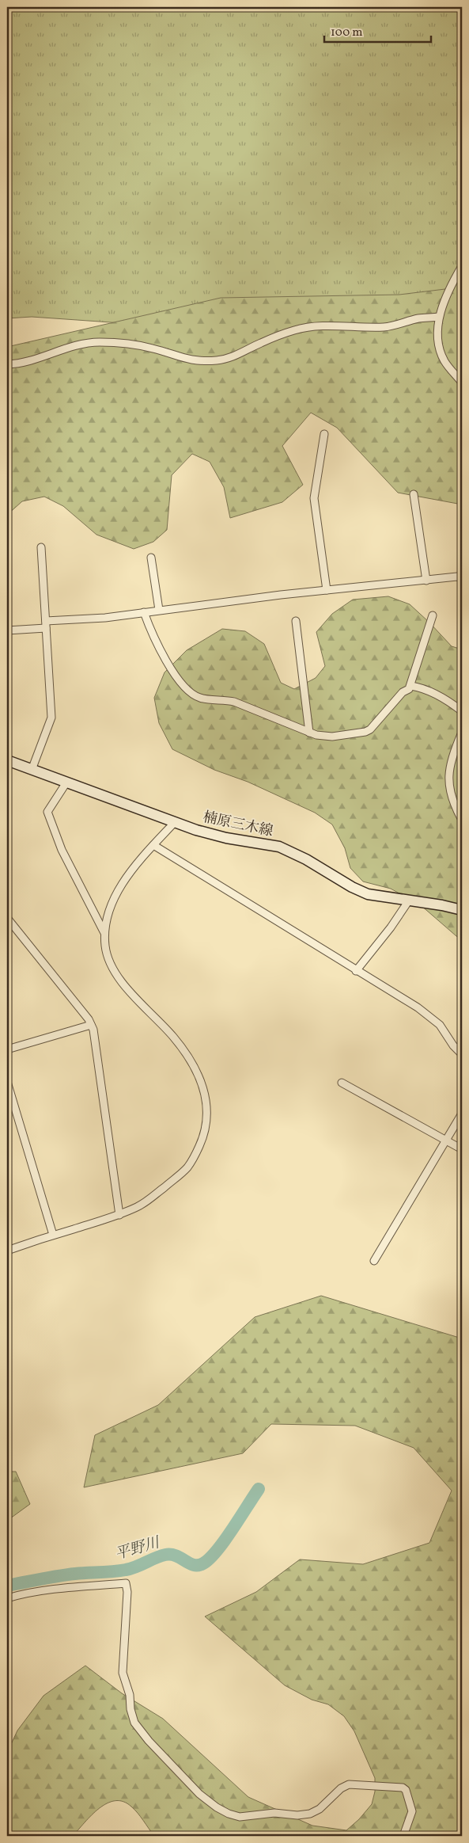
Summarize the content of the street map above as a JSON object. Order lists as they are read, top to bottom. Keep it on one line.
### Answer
{"streets":{"main road":["楠原三木線"]},"water":["平野川"],"scale_bar":"100 m"}
